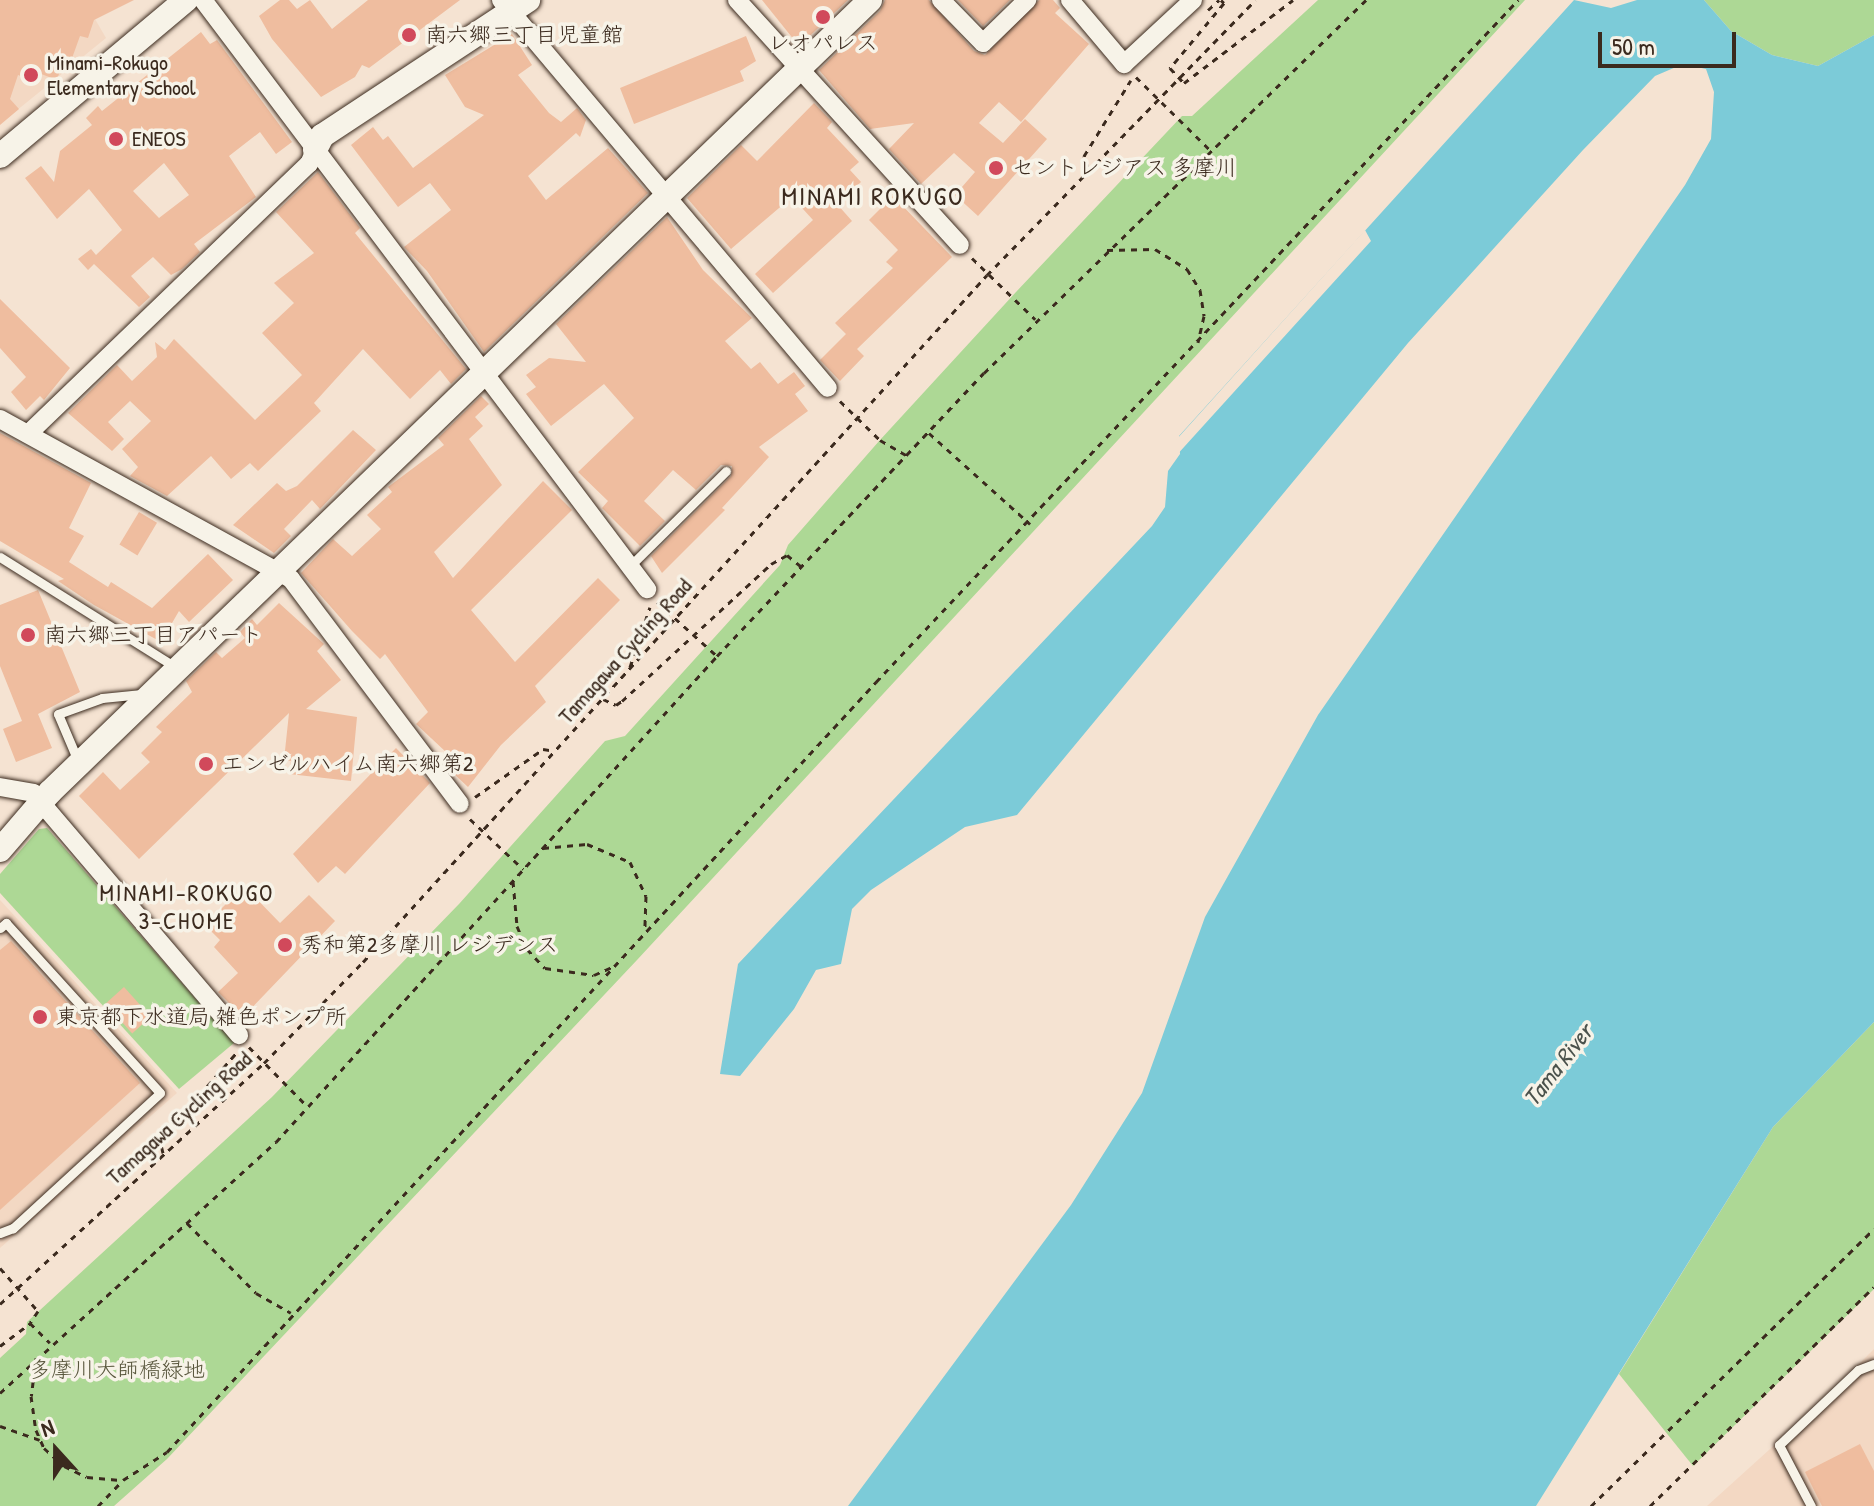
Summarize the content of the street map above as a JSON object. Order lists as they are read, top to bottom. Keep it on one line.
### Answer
{"streets":{"path":["Tamagawa Cycling Road"]},"districts":["MINAMI ROKUGO","MINAMI-ROKUGO 3-CHOME"],"water":["Tama River"],"parks":["多摩川大師橋緑地"],"places":["レオパレス","南六郷三丁目児童館","Minami-Rokugo Elementary School","ENEOS","セントレジアス 多摩川","南六郷三丁目アパート","エンゼルハイム南六郷第2","秀和第2多摩川 レジデンス","東京都下水道局 雑色ポンプ所"],"scale_bar":"50 m","north":"top"}
